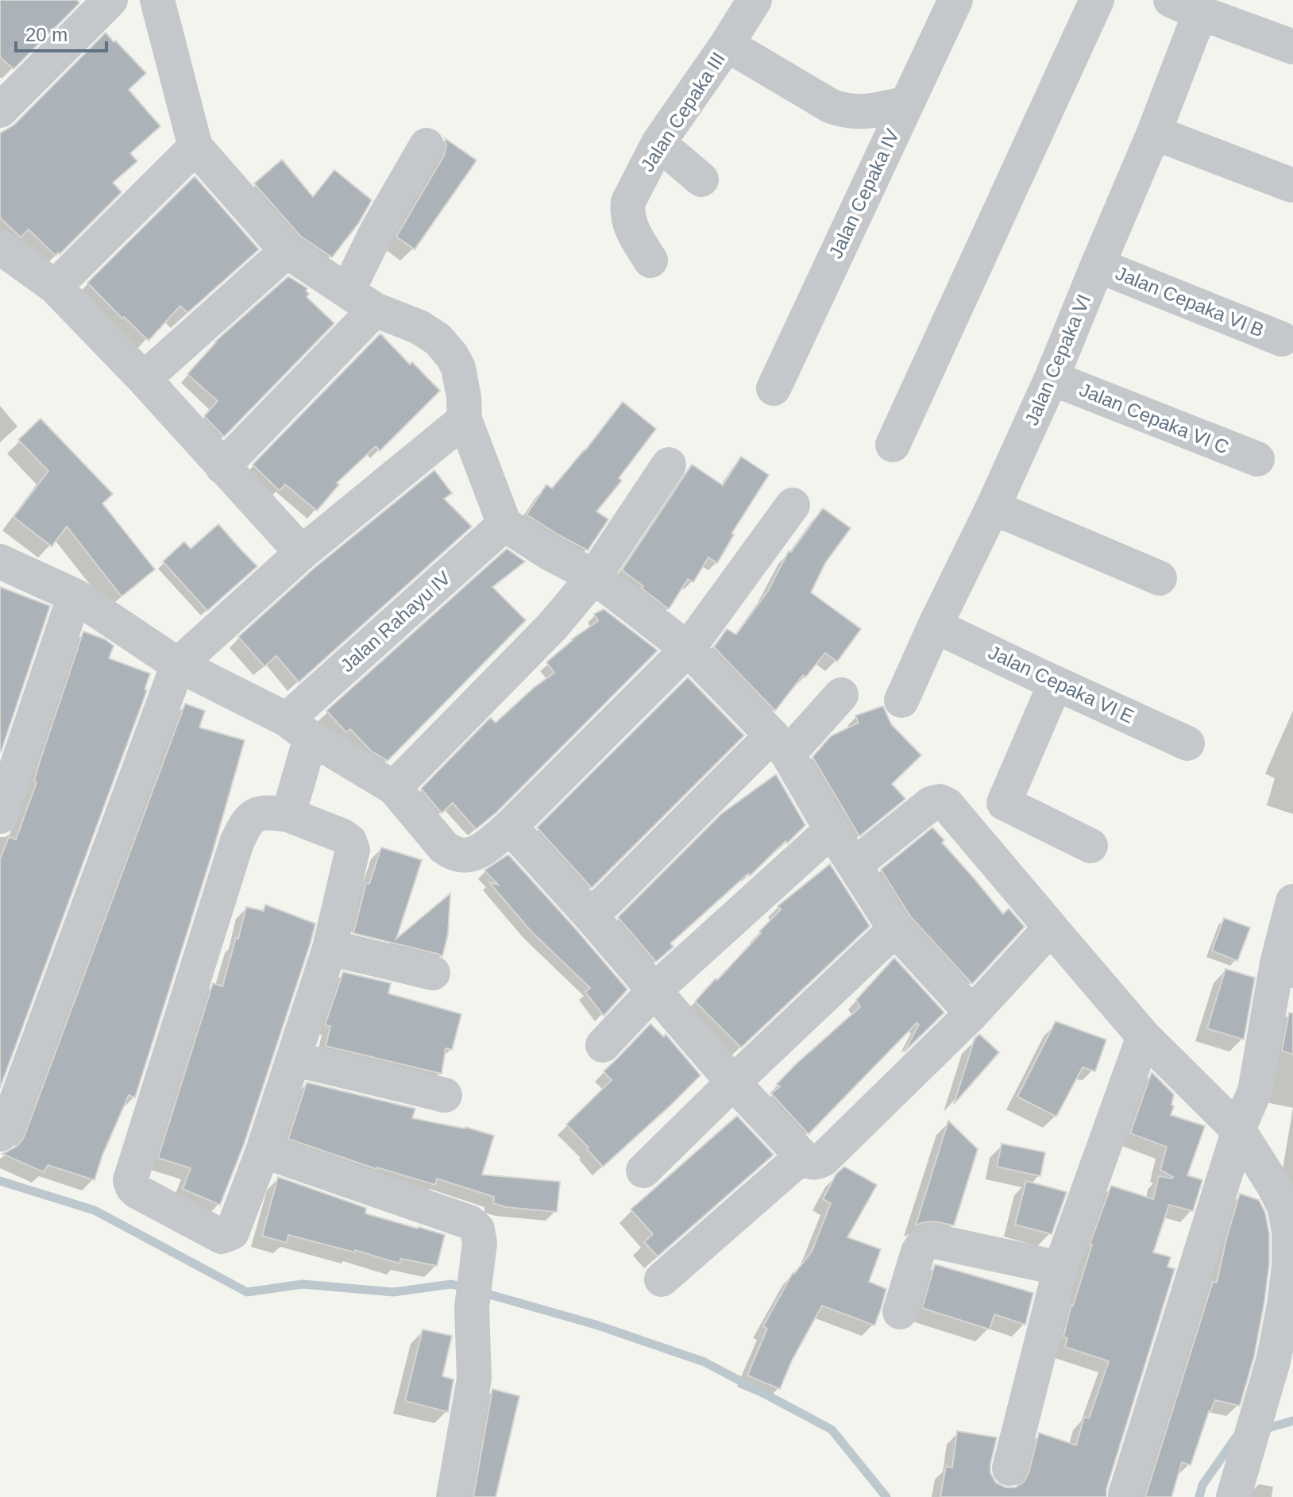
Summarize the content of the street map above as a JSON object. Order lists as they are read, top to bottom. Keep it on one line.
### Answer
{"streets":{"street":["Jalan Cepaka III","Jalan Cepaka IV","Jalan Cepaka VI B","Jalan Cepaka VI","Jalan Cepaka VI C","Jalan Rahayu IV","Jalan Cepaka VI E"]},"crossings":[["Jalan Cepaka VI B","Jalan Cepaka VI"],["Jalan Cepaka VI","Jalan Cepaka VI C"],["Jalan Cepaka VI","Jalan Cepaka VI E"]],"scale_bar":"20 m"}
